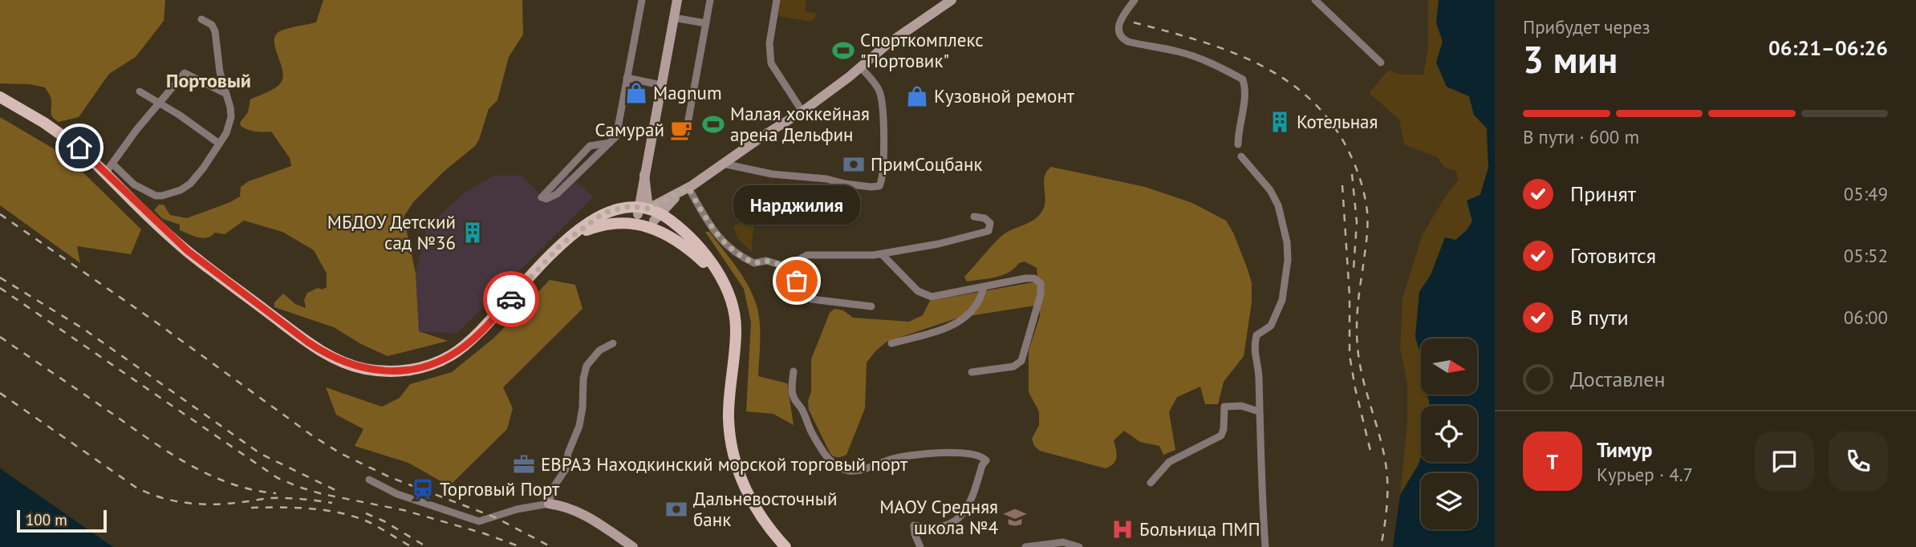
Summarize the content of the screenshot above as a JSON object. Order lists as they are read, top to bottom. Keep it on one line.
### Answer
{"districts":["Портовый"],"places":{"sports":["Спорткомплекс \"Портовик\"","Малая хоккейная арена Дельфин"],"shop":["Magnum","Кузовной ремонт"],"building":["Котельная","МБДОУ Детский сад №36"],"cafe":["Самурай"],"bank":["ПримСоцбанк","Дальневосточный банк"],"other":["Нарджилия"],"office":["ЕВРАЗ Находкинский морской торговый порт"],"station":["Торговый Порт"],"school or university":["МАОУ Средняя школа №4"],"hospital":["Больница ПМП"]},"scale_bar":"100 m","north":"right","page":{"heading":["3 мин","Прибудет через","06:21–06:26"],"panel":["Тимур","Курьер · 4.7"],"bar":"В пути · 600 m","list":[["Принят","05:49"],["Готовится","05:52"],["В пути","06:00"],"Доставлен"],"bubble":"Нарджилия","round":"Т","scale":"100 m"}}
